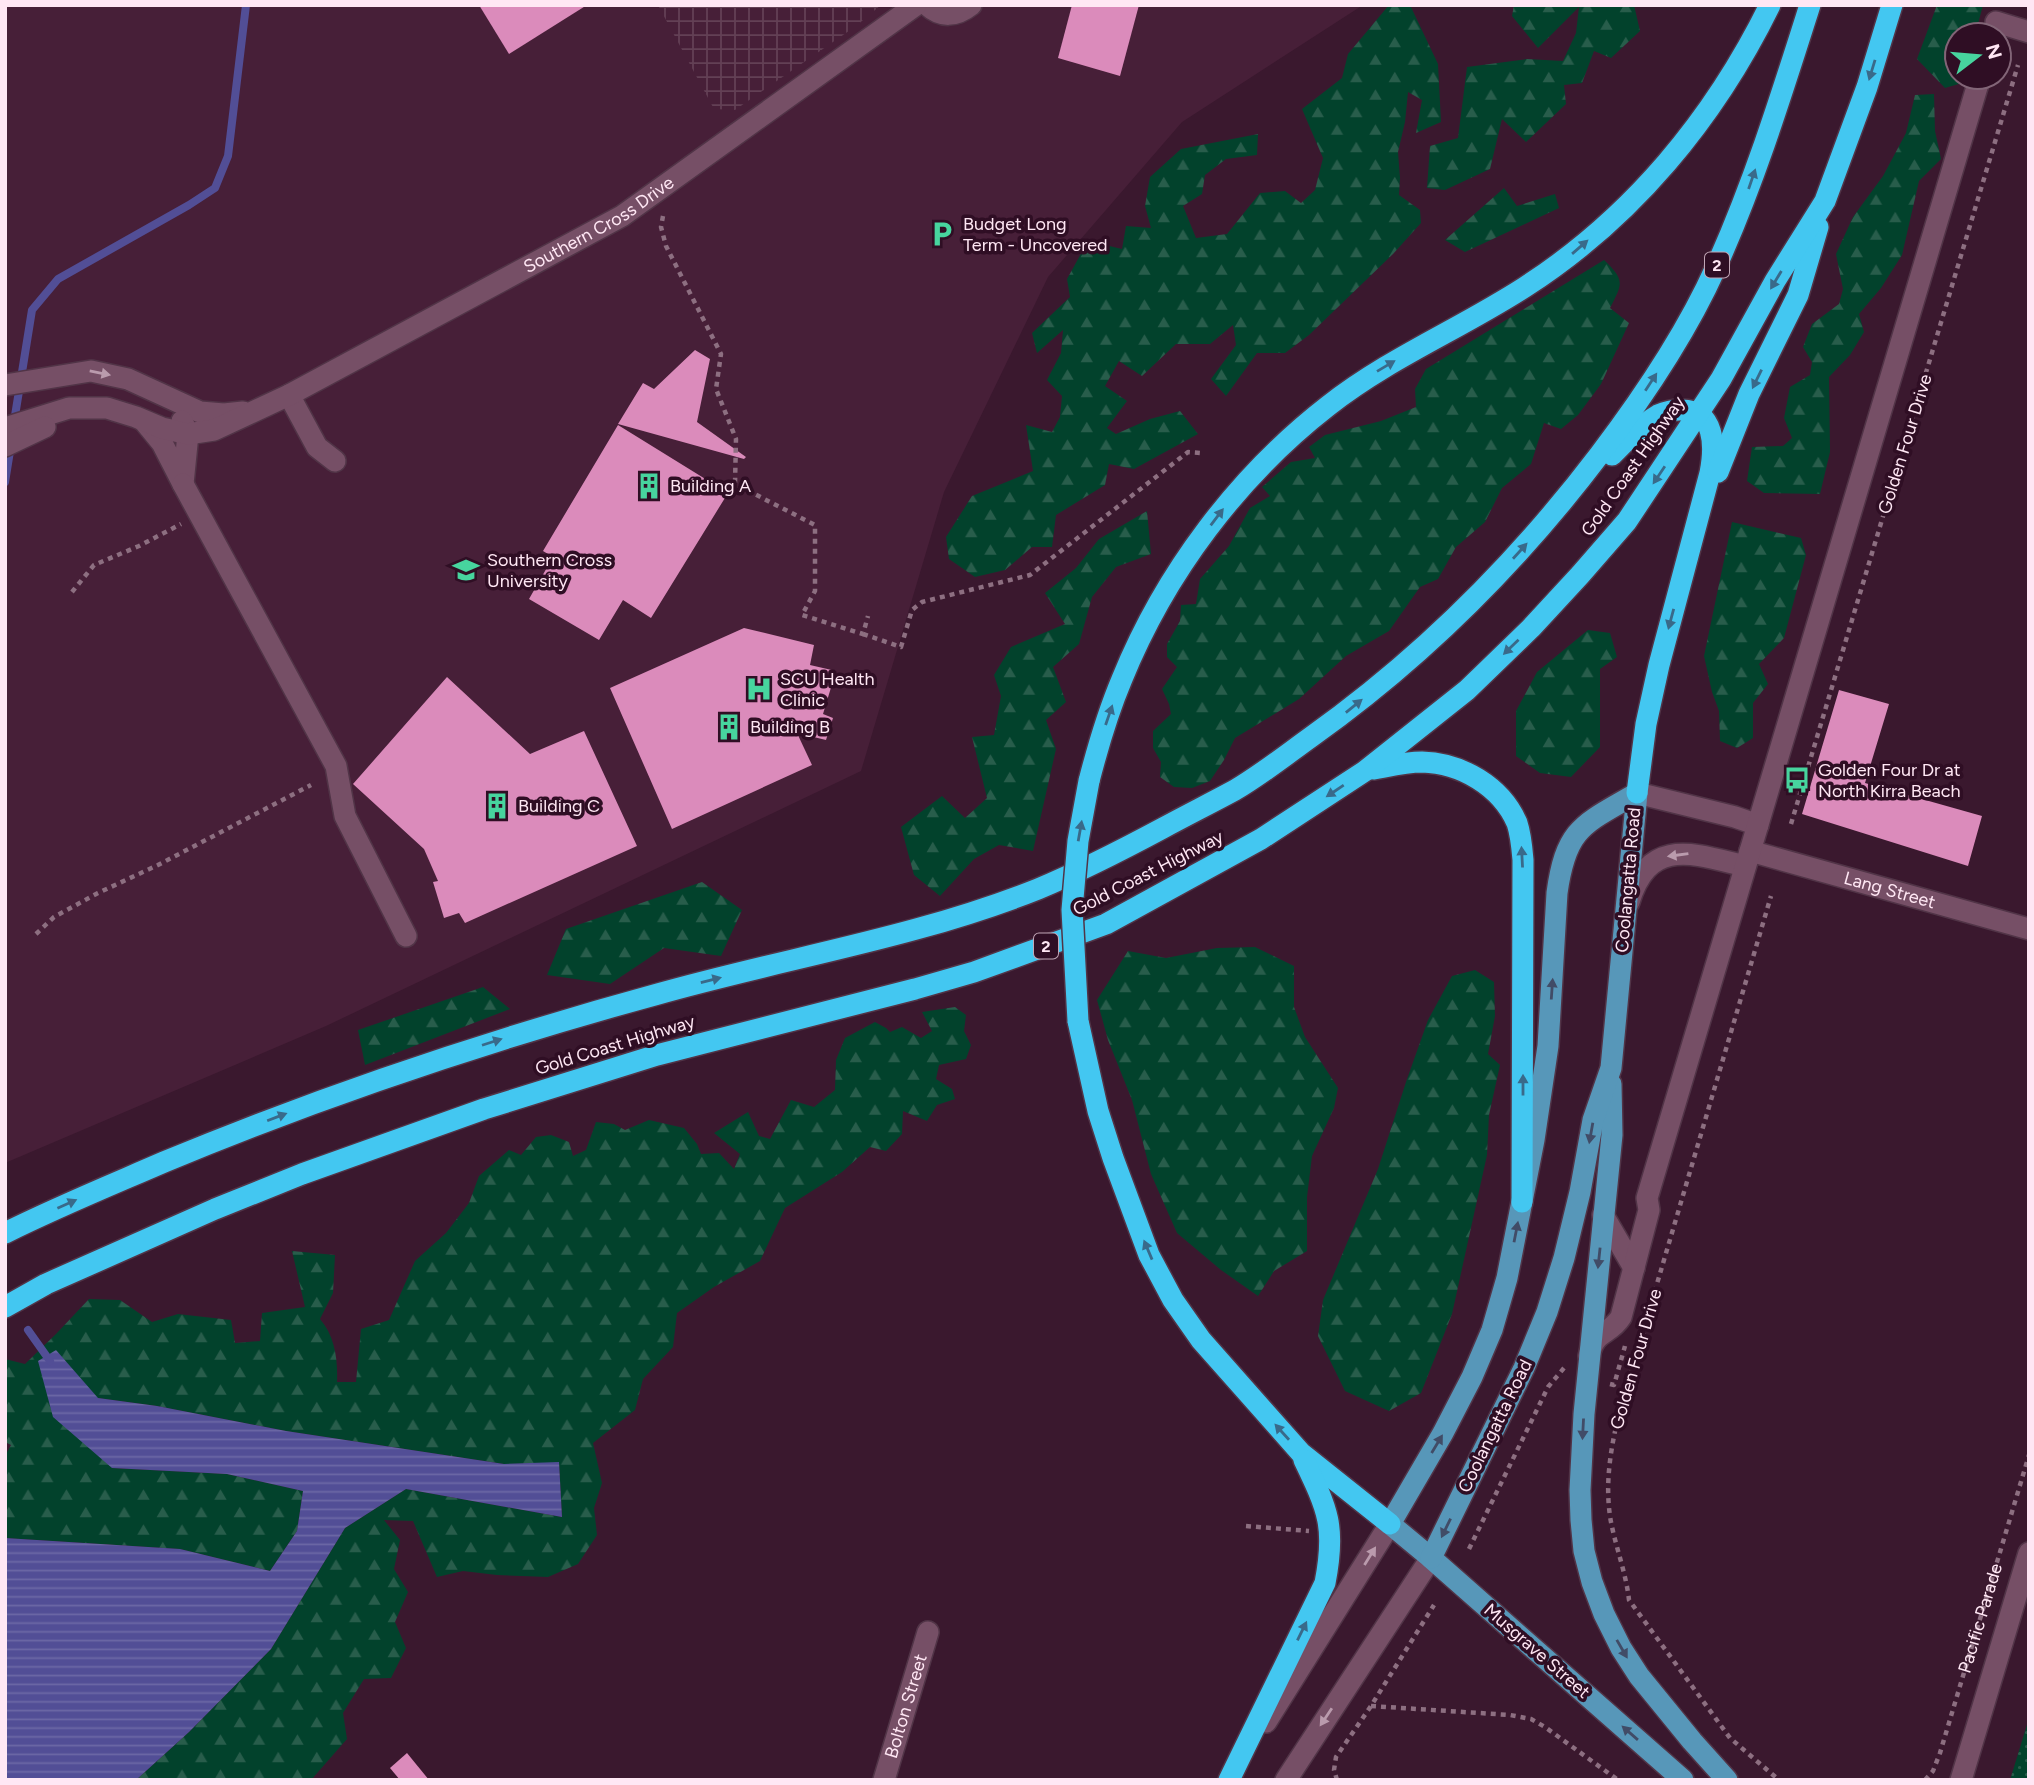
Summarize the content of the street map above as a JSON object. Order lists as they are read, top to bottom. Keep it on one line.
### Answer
{"streets":{"highway":["2","Gold Coast Highway"],"main road":["Golden Four Drive","Coolangatta Road","Musgrave Street"],"street":["Southern Cross Drive","Lang Street","Pacific Parade","Bolton Street"]},"crossings":[["Golden Four Drive","Coolangatta Road"],["Golden Four Drive","Lang Street"],["Coolangatta Road","Musgrave Street"]],"one_way":["Musgrave Street"],"places":{"parking":["Budget Long Term - Uncovered"],"building":["Building A","Building B","Building C"],"school or university":["Southern Cross University"],"hospital":["SCU Health Clinic"],"bus stop":["Golden Four Dr at North Kirra Beach"]},"north":"right"}
